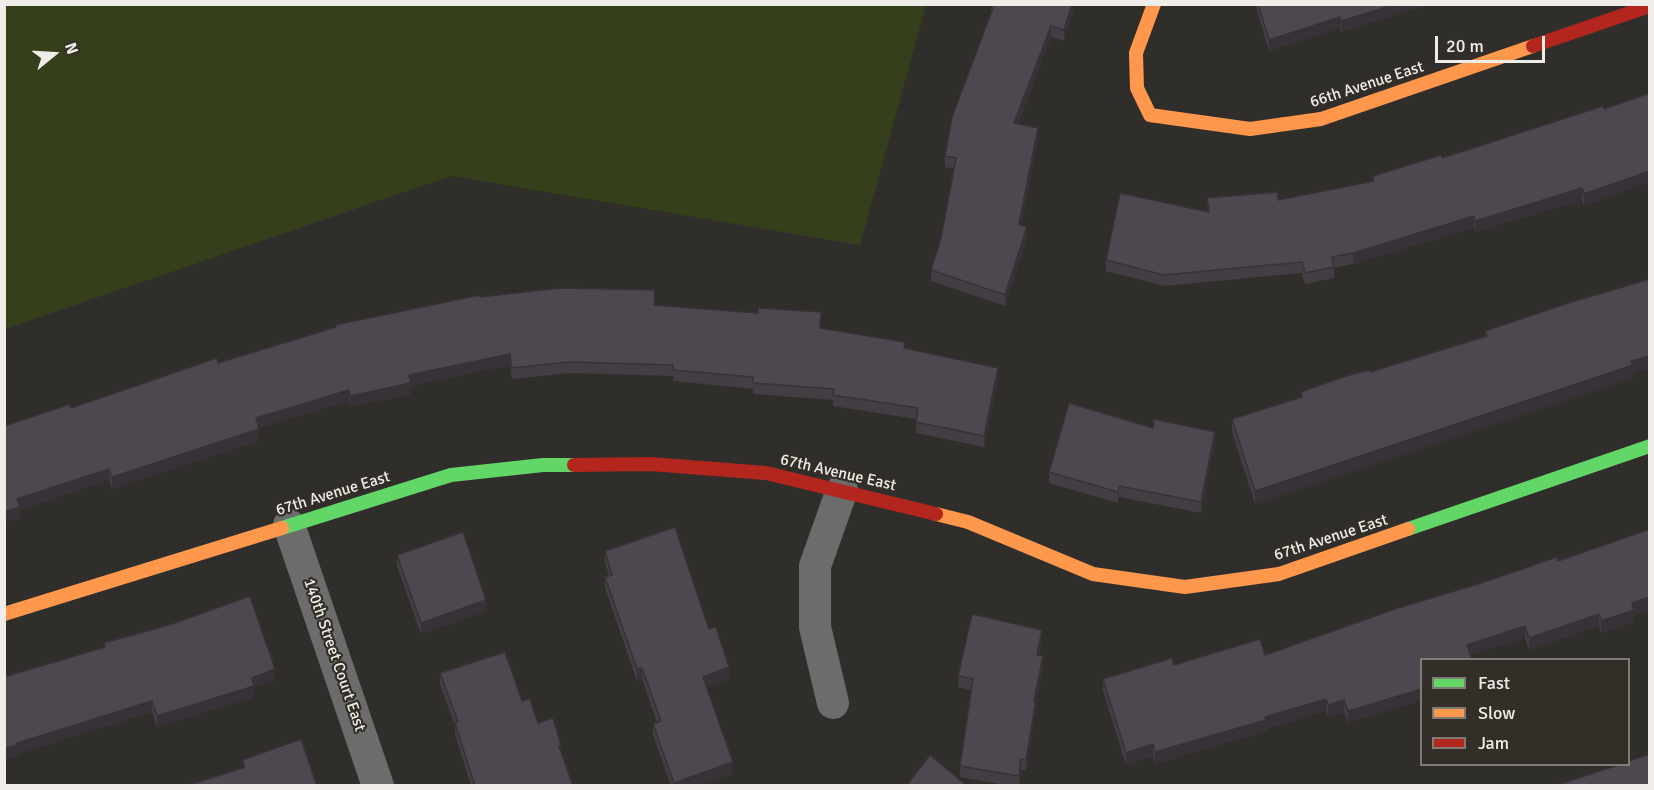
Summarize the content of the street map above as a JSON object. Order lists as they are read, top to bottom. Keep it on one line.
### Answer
{"streets":{"street":["66th Avenue East","67th Avenue East","140th Street Court East"]},"crossings":[["67th Avenue East","140th Street Court East"]],"legend":["Fast","Slow","Jam"],"scale_bar":"20 m","north":"right"}
